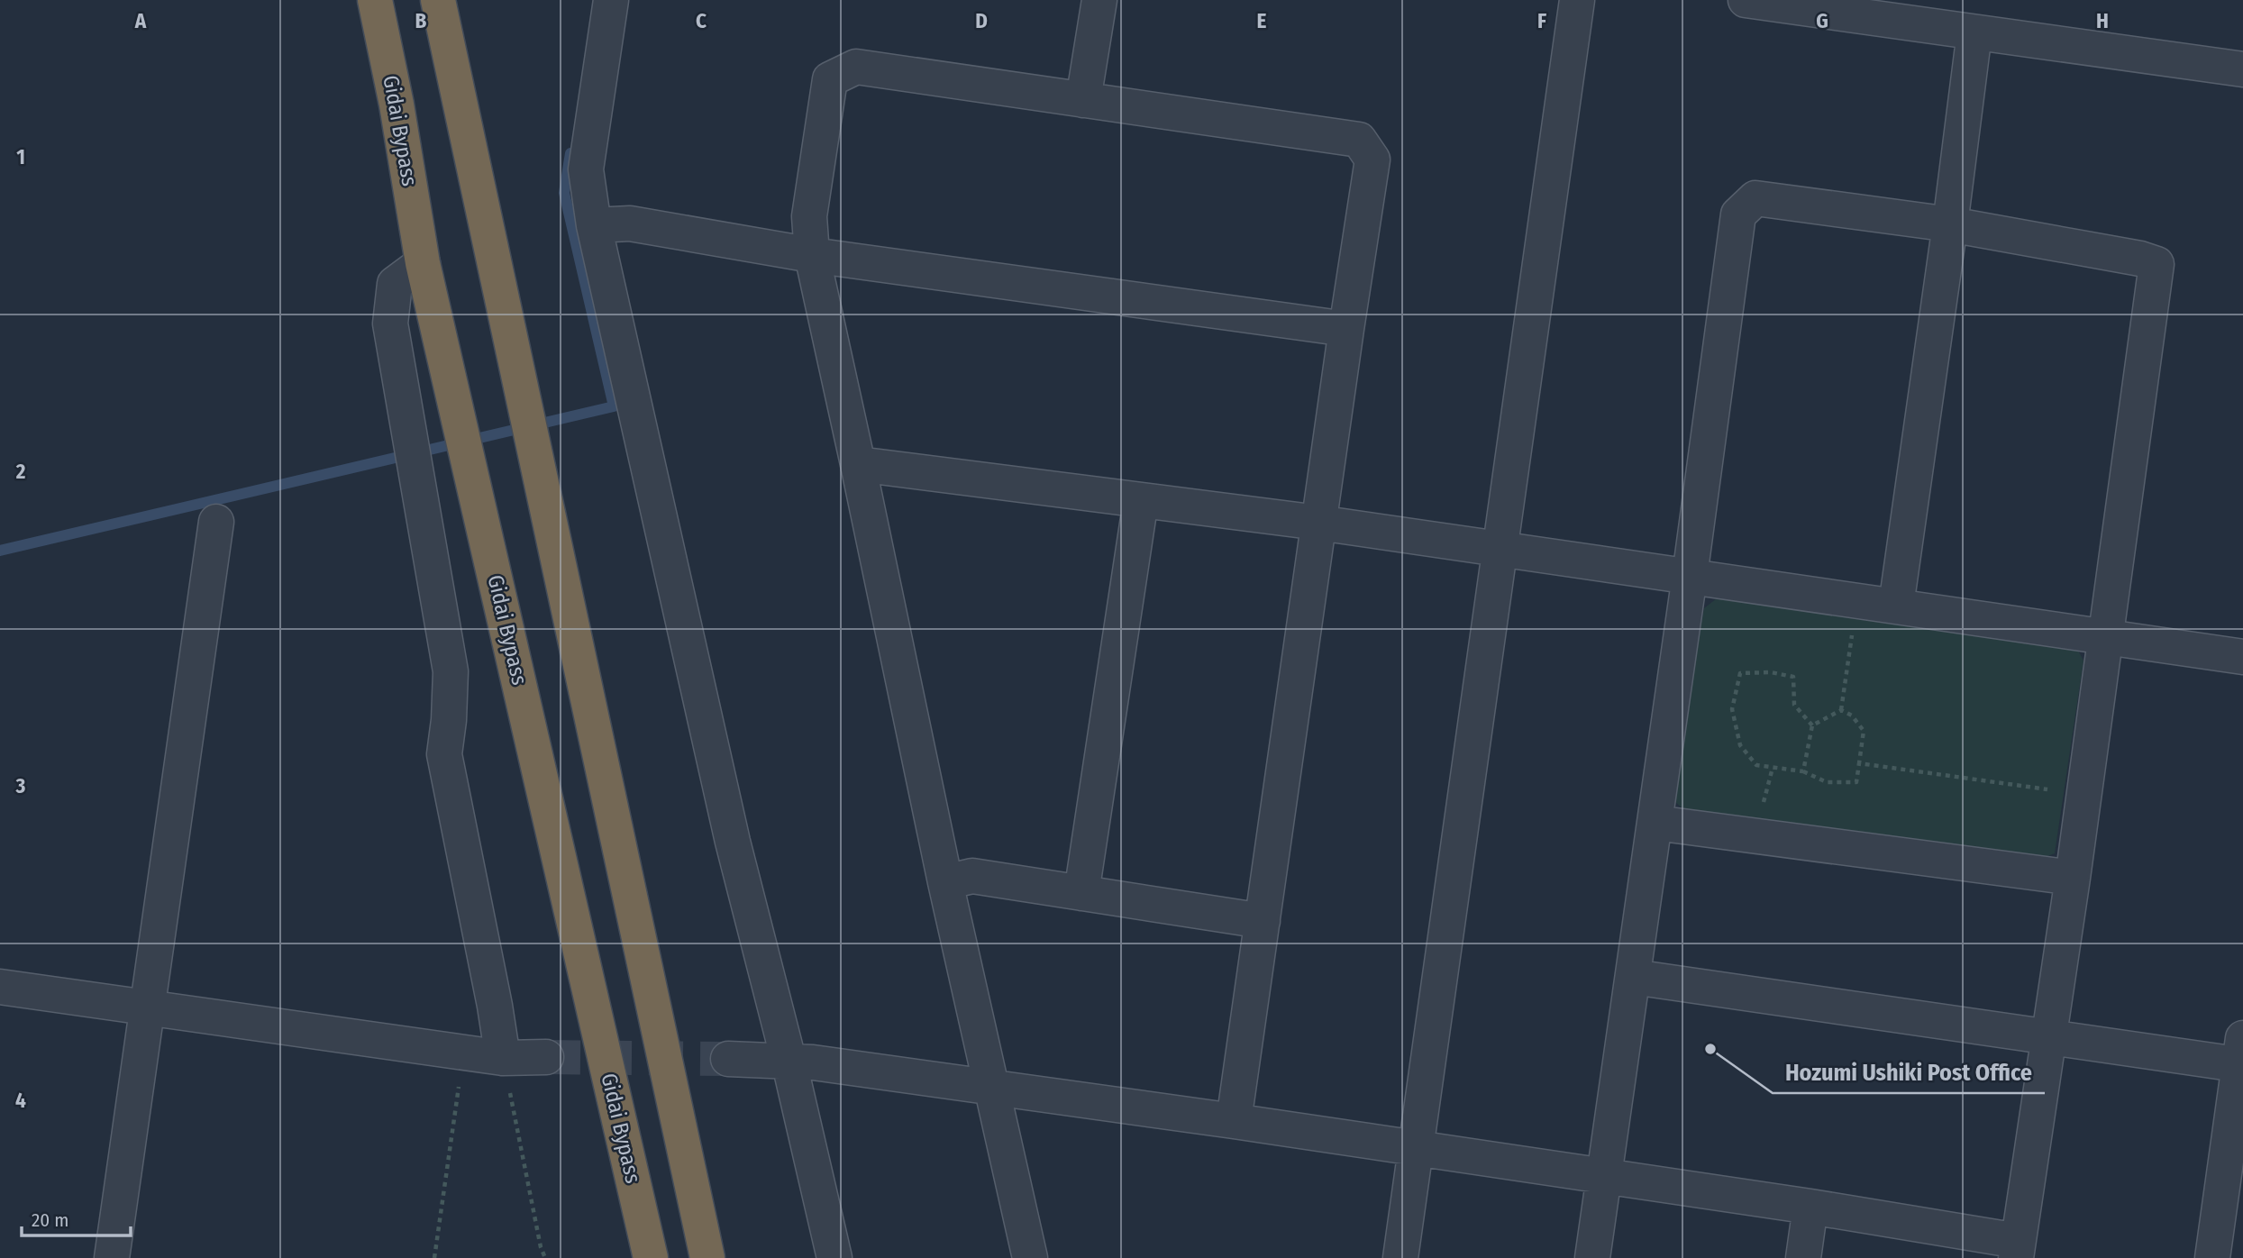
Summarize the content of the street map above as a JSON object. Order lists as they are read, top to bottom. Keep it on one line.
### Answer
{"streets":{"highway":["Gidai Bypass"]},"places":["Hozumi Ushiki Post Office"],"scale_bar":"20 m","grid":{"columns":["A","B","C","D","E","F","G","H"],"rows":["1","2","3","4"]}}
